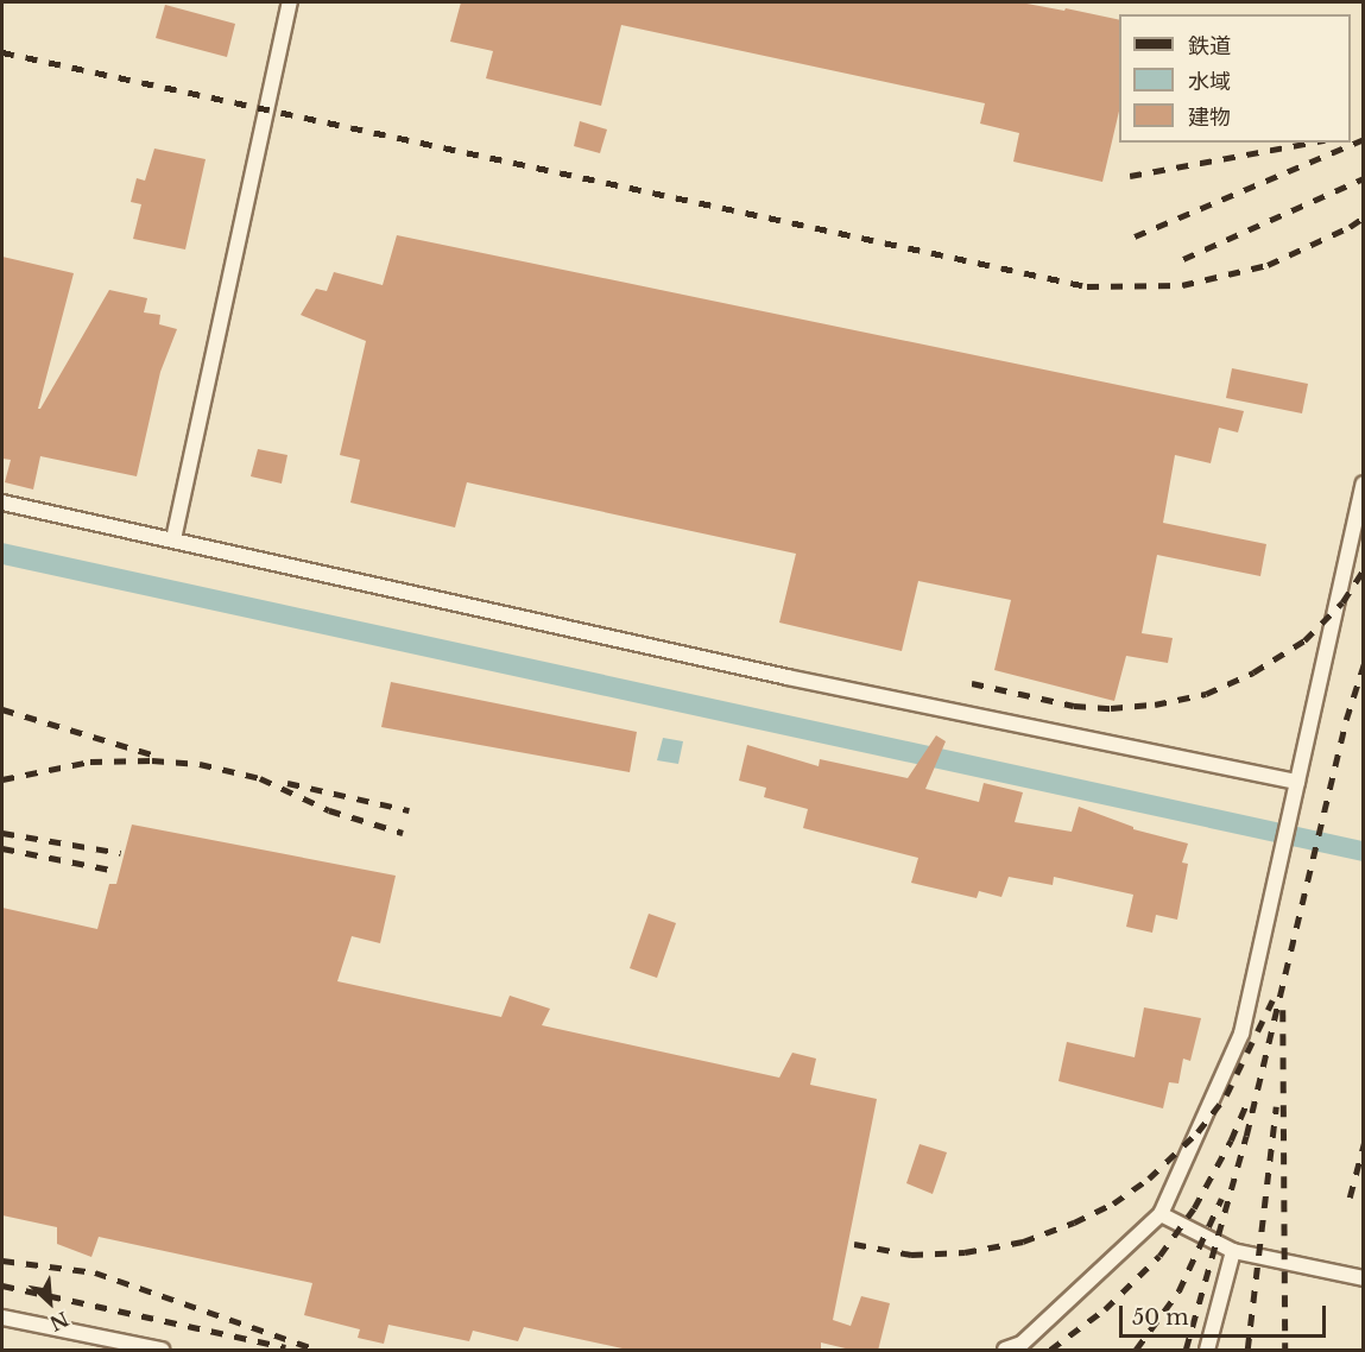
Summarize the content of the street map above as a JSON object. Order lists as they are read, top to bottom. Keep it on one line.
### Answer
{"legend":["鉄道","水域","建物"],"scale_bar":"50 m","north":"bottom right"}
